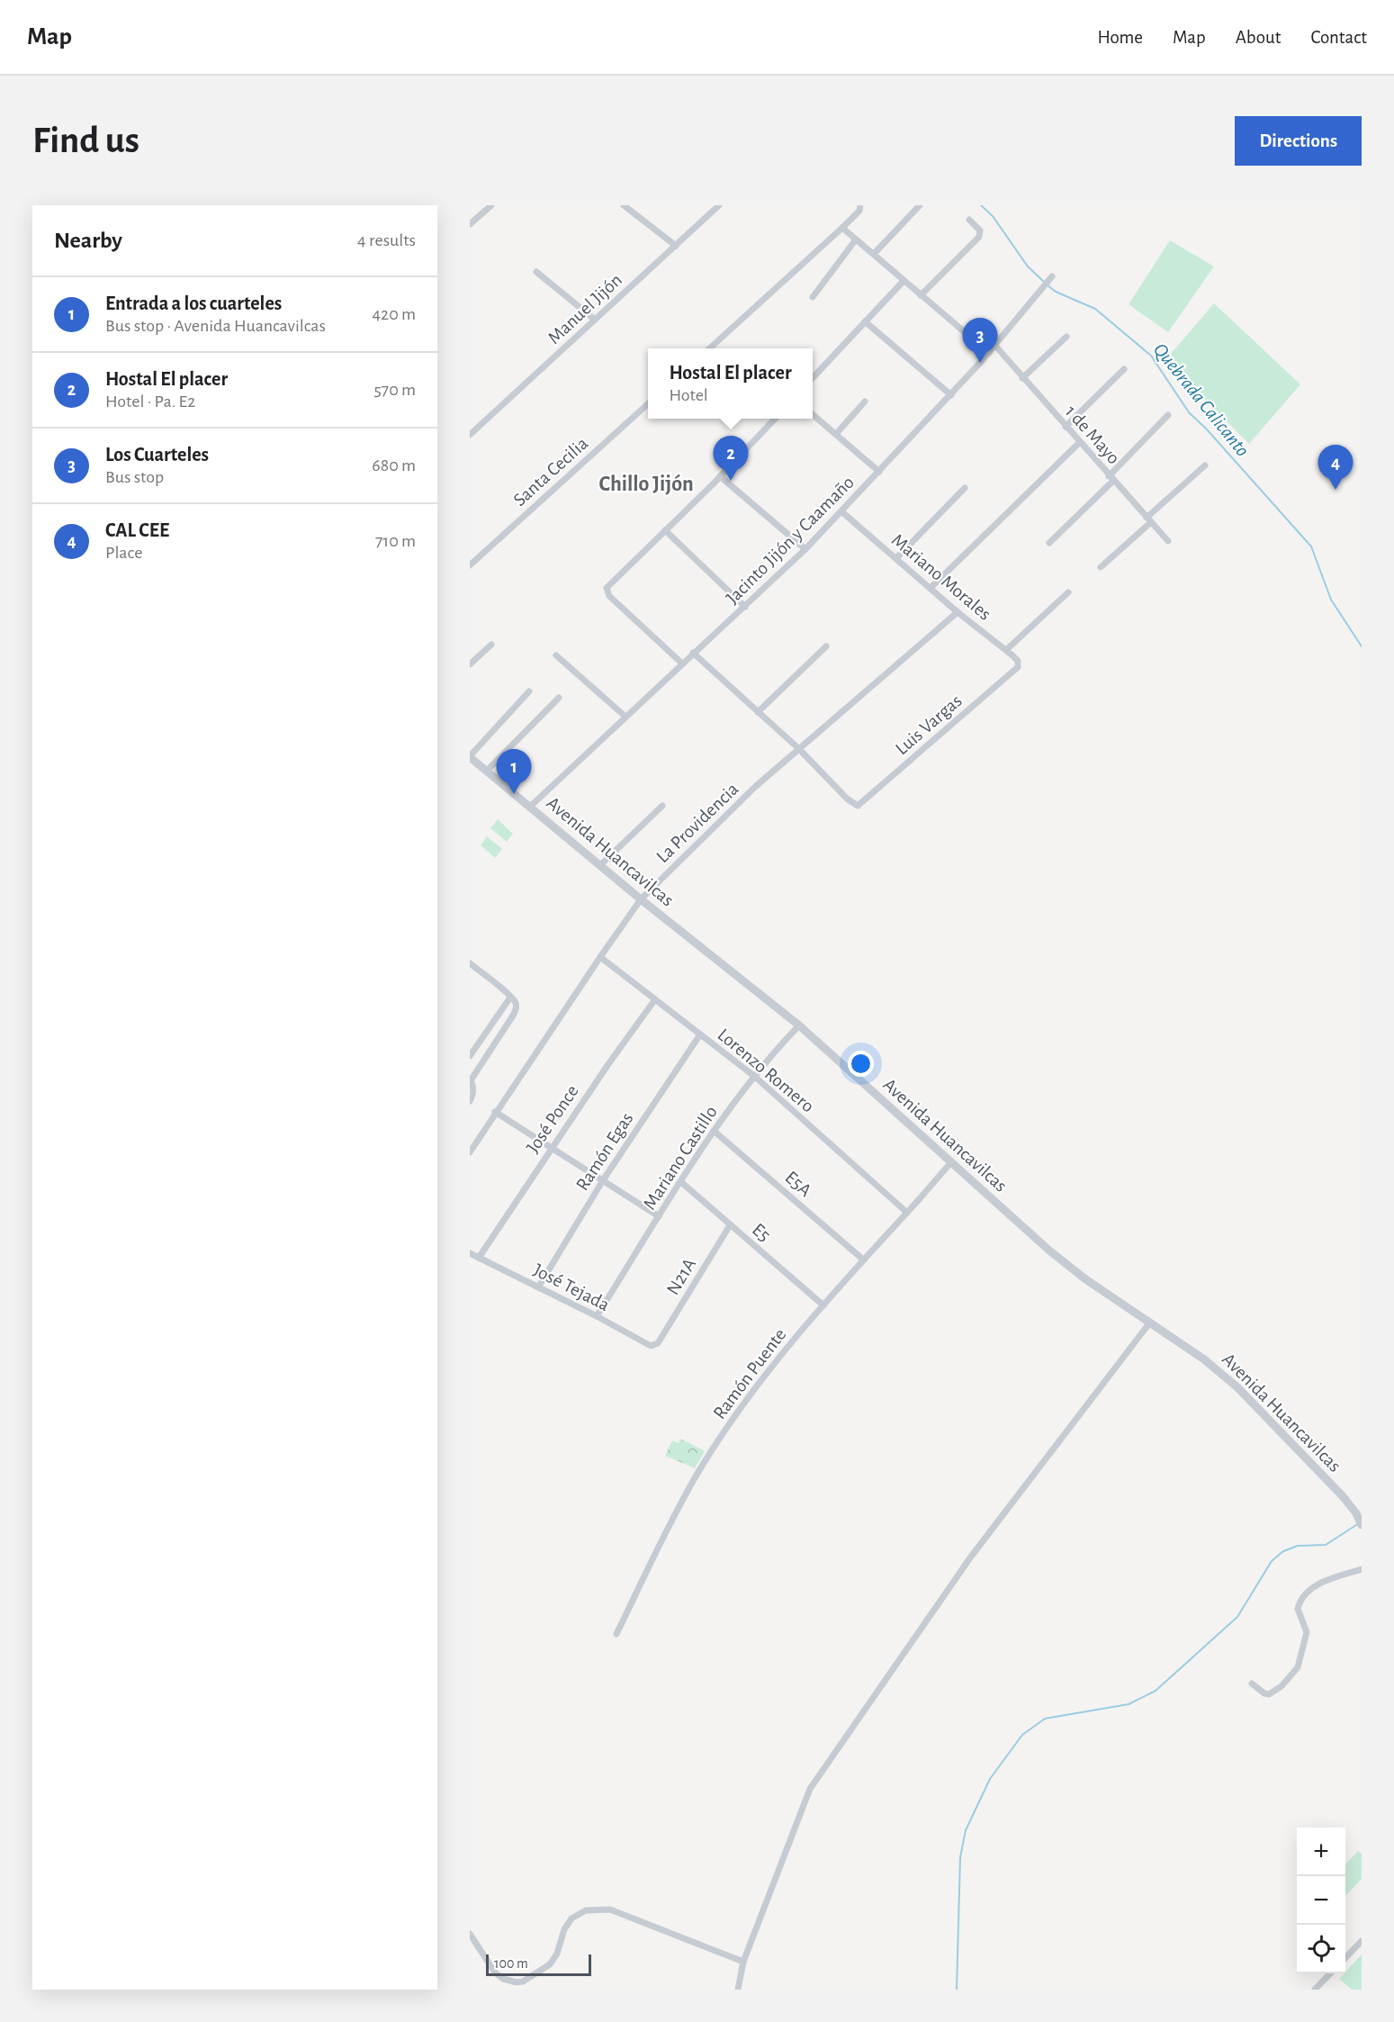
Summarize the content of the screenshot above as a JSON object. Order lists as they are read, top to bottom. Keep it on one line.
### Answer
{"streets":{"street":["Manuel Jijón","1 de Mayo","Santa Cecilia","Jacinto Jijón y Caamaño","Mariano Morales","Luis Vargas","La Providencia","Avenida Huancavilcas","Lorenzo Romero","José Ponce","Ramón Egas","Mariano Castillo","E5A","E5","N21A","José Tejada","Ramón Puente"]},"crossings":[["1 de Mayo","Jacinto Jijón y Caamaño"],["Jacinto Jijón y Caamaño","Mariano Morales"],["Jacinto Jijón y Caamaño","Avenida Huancavilcas"],["Mariano Morales","Luis Vargas"],["Mariano Morales","La Providencia"],["Luis Vargas","La Providencia"],["La Providencia","Avenida Huancavilcas"],["La Providencia","Lorenzo Romero"],["Avenida Huancavilcas","Mariano Castillo"],["Avenida Huancavilcas","Ramón Puente"],["Lorenzo Romero","José Ponce"],["Lorenzo Romero","Ramón Egas"],["Lorenzo Romero","Mariano Castillo"],["Lorenzo Romero","Ramón Puente"],["José Ponce","José Tejada"],["Ramón Egas","José Tejada"],["Mariano Castillo","E5A"],["Mariano Castillo","E5"],["Mariano Castillo","José Tejada"],["E5A","Ramón Puente"],["E5","N21A"],["E5","Ramón Puente"],["N21A","José Tejada"]],"districts":["Chillo Jijón"],"water":["Quebrada Calicanto"],"scale_bar":"100 m","page":{"header":"Map","nav":["Home","Map","About","Contact"],"buttons":"Directions","title":"Find us","heading":["Nearby","4 results"],"list":[{"mark":"1","name":"Entrada a los cuarteles","note":"Bus stop · Avenida Huancavilcas","value":"420 m"},{"mark":"2","name":"Hostal El placer","note":"Hotel · Pa. E2","value":"570 m"},{"mark":"3","name":"Los Cuarteles","note":"Bus stop","value":"680 m"},{"mark":"4","name":"CAL CEE","note":"Place","value":"710 m"}],"pins":["3","2","4","1"],"popup":["Hostal El placer","Hotel"],"map_buttons":["+","−"],"scale":"100 m"}}
